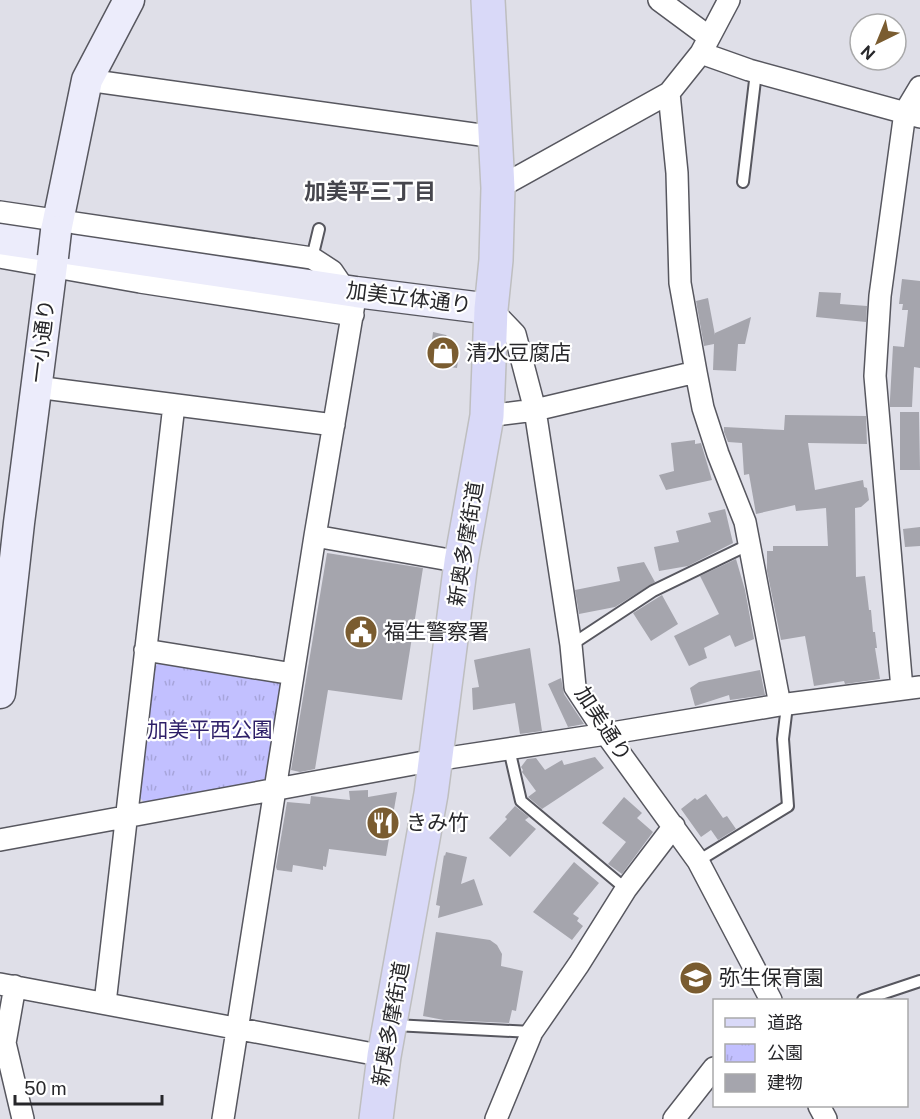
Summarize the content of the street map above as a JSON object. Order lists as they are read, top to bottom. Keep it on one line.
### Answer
{"streets":{"main road":["新奥多摩街道"],"street":["加美立体通り","一小通り","加美通り"]},"crossings":[["加美立体通り","新奥多摩街道"],["加美立体通り","加美通り"],["新奥多摩街道","加美通り"]],"districts":["加美平三丁目"],"parks":["加美平西公園"],"places":{"shop":["清水豆腐店"],"public building":["福生警察署"],"restaurant":["きみ竹"],"school or university":["弥生保育園"]},"legend":["道路","公園","建物"],"scale_bar":"50 m","north":"bottom left"}
